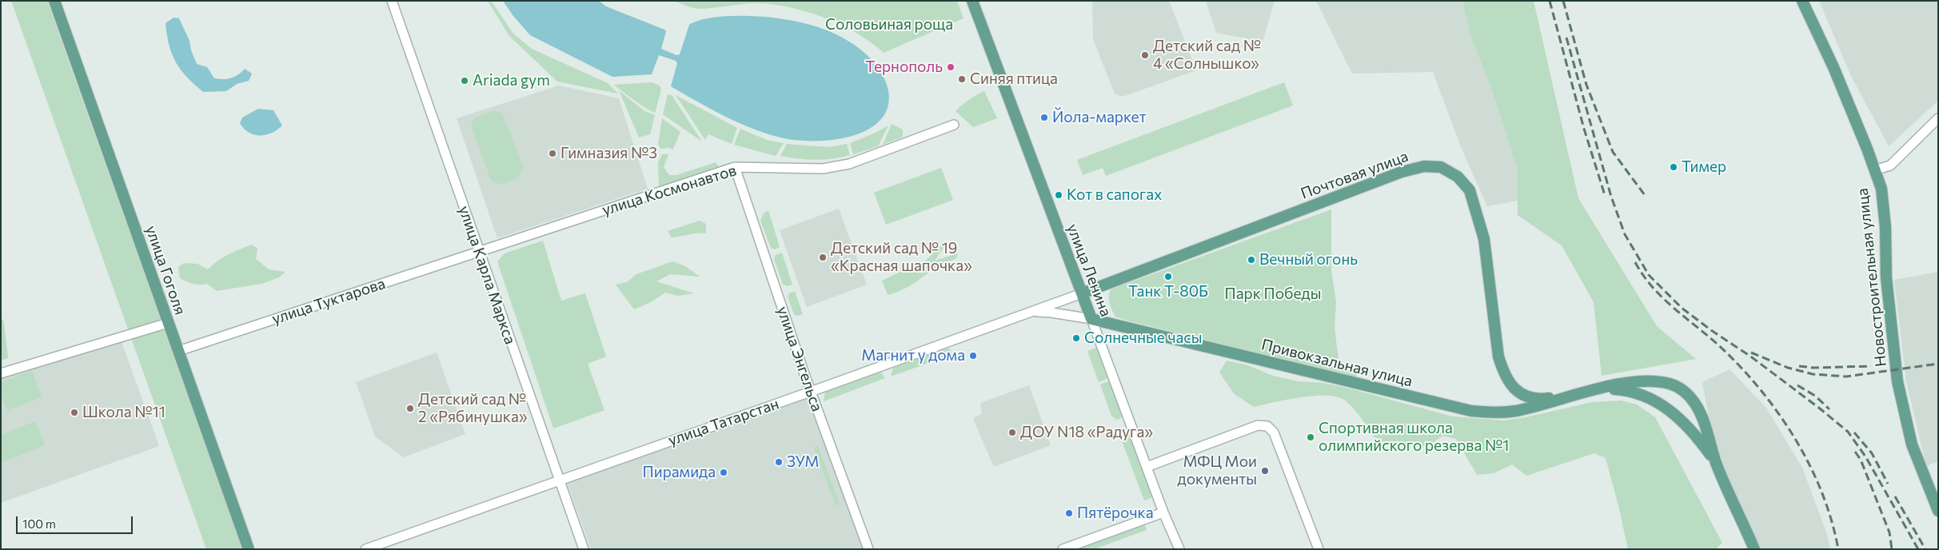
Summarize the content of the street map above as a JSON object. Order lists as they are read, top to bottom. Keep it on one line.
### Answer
{"streets":{"main road":["Почтовая улица","улица Гоголя","улица Ленина","Новостроительная улица","Привокзальная улица"],"street":["улица Космонавтов","улица Карла Маркса","улица Туктарова","улица Энгельса","улица Татарстан"]},"crossings":[["Почтовая улица","улица Ленина"],["Почтовая улица","Привокзальная улица"],["Почтовая улица","улица Татарстан"],["улица Космонавтов","улица Карла Маркса"],["улица Космонавтов","улица Туктарова"],["улица Космонавтов","улица Энгельса"],["улица Гоголя","улица Туктарова"],["улица Ленина","Привокзальная улица"],["улица Ленина","улица Татарстан"],["улица Карла Маркса","улица Туктарова"],["улица Карла Маркса","улица Татарстан"],["улица Энгельса","улица Татарстан"]],"parks":["Соловьиная роща","Парк Победы"],"places":["Детский сад № 4 «Солнышко»","Тернополь","Синяя птица","Ariada gym","Йола-маркет","Гимназия №3","Тимер","Кот в сапогах","Детский сад № 19 «Красная шапочка»","Вечный огонь","Танк Т-80Б","Солнечные часы","Магнит у дома","Детский сад № 2 «Рябинушка»","Школа №11","ДОУ N18 «Радуга»","Спортивная школа олимпийского резерва №1","ЗУМ","МФЦ Мои документы","Пирамида","Пятёрочка"],"scale_bar":"100 m"}
